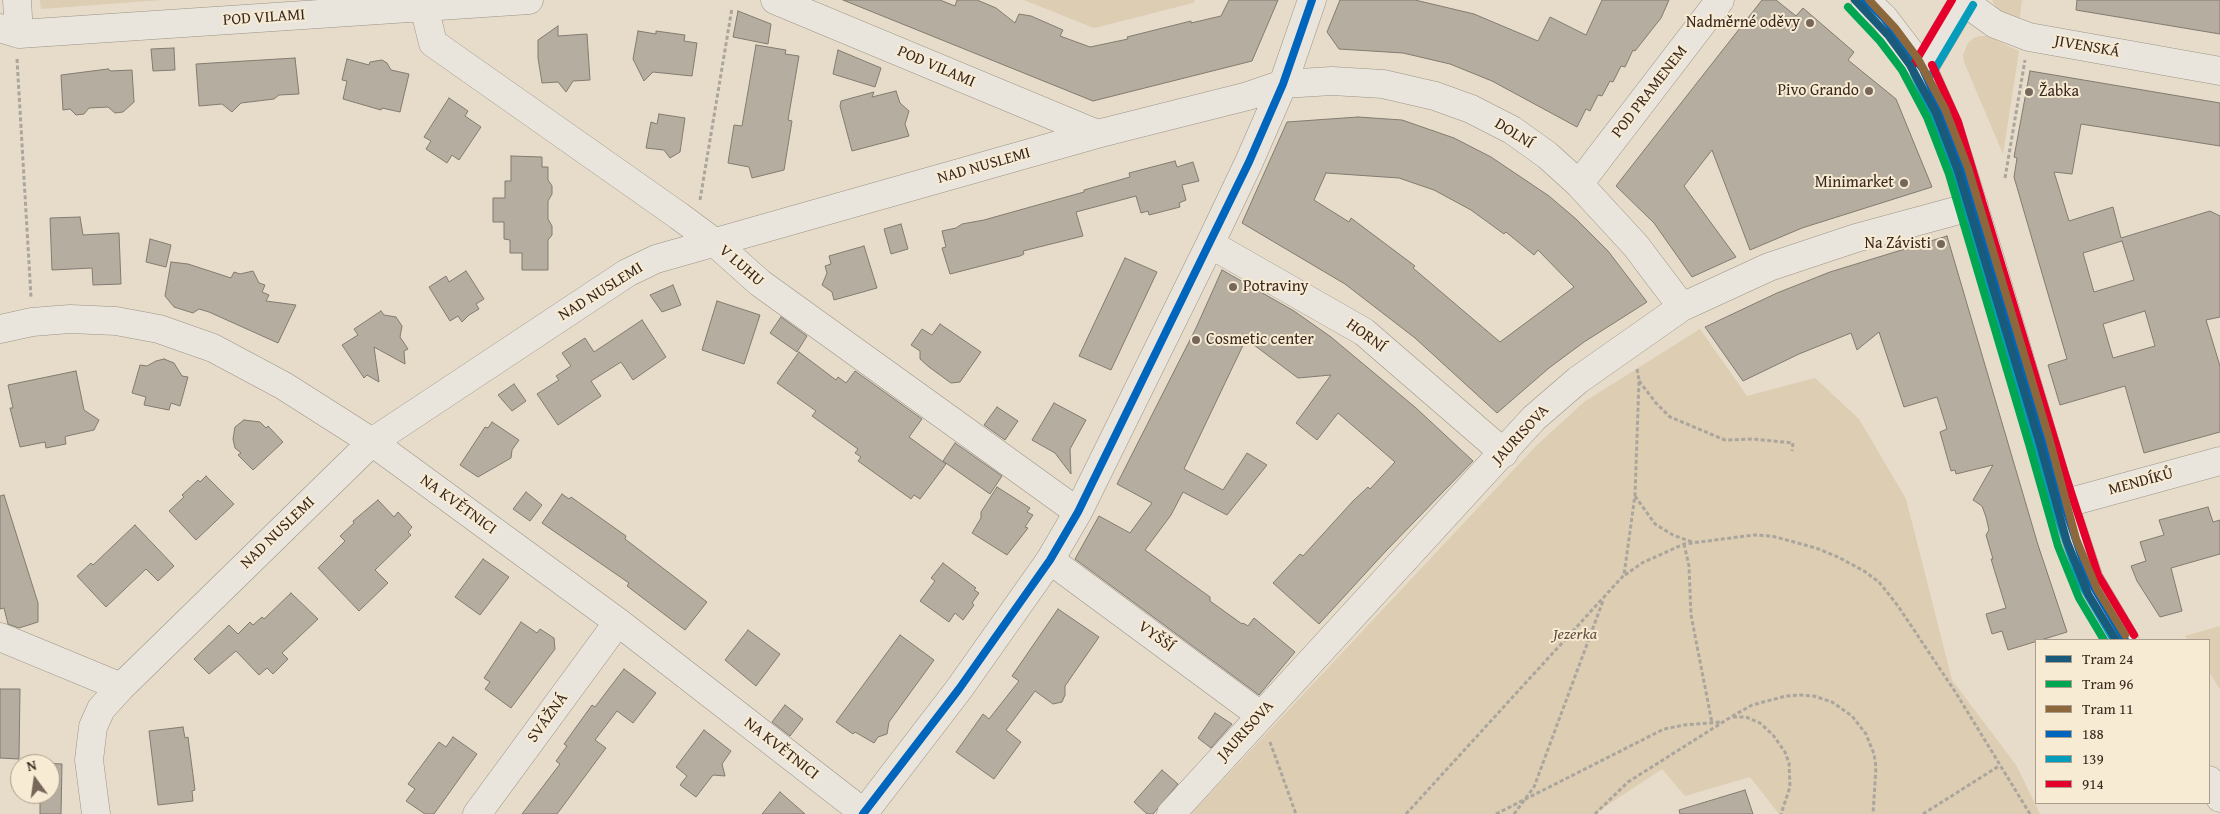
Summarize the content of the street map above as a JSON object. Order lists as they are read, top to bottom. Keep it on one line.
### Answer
{"streets":{"street":["POD VILAMI","JIVENSKÁ","POD PRAMENEM","DOLNÍ","NAD NUSLEMI","V LUHU","HORNÍ","JAURISOVA","MENDÍKŮ","NA KVĚTNICI","VYŠŠÍ","SVÁŽNÁ"]},"crossings":[["POD VILAMI","NAD NUSLEMI"],["POD VILAMI","V LUHU"],["POD PRAMENEM","DOLNÍ"],["DOLNÍ","NAD NUSLEMI"],["DOLNÍ","JAURISOVA"],["NAD NUSLEMI","V LUHU"],["NAD NUSLEMI","NA KVĚTNICI"],["HORNÍ","JAURISOVA"],["JAURISOVA","VYŠŠÍ"],["NA KVĚTNICI","SVÁŽNÁ"]],"parks":["Jezerka"],"places":["Nadměrné oděvy","Pivo Grando","Žabka","Minimarket","Na Závisti","Potraviny","Cosmetic center"],"lines":["tram line 24","tram line 11","transit line 188","transit line 914","transit line 139","tram line 96"],"legend":["Tram 24","Tram 96","Tram 11","188","139","914"],"north":"top"}
